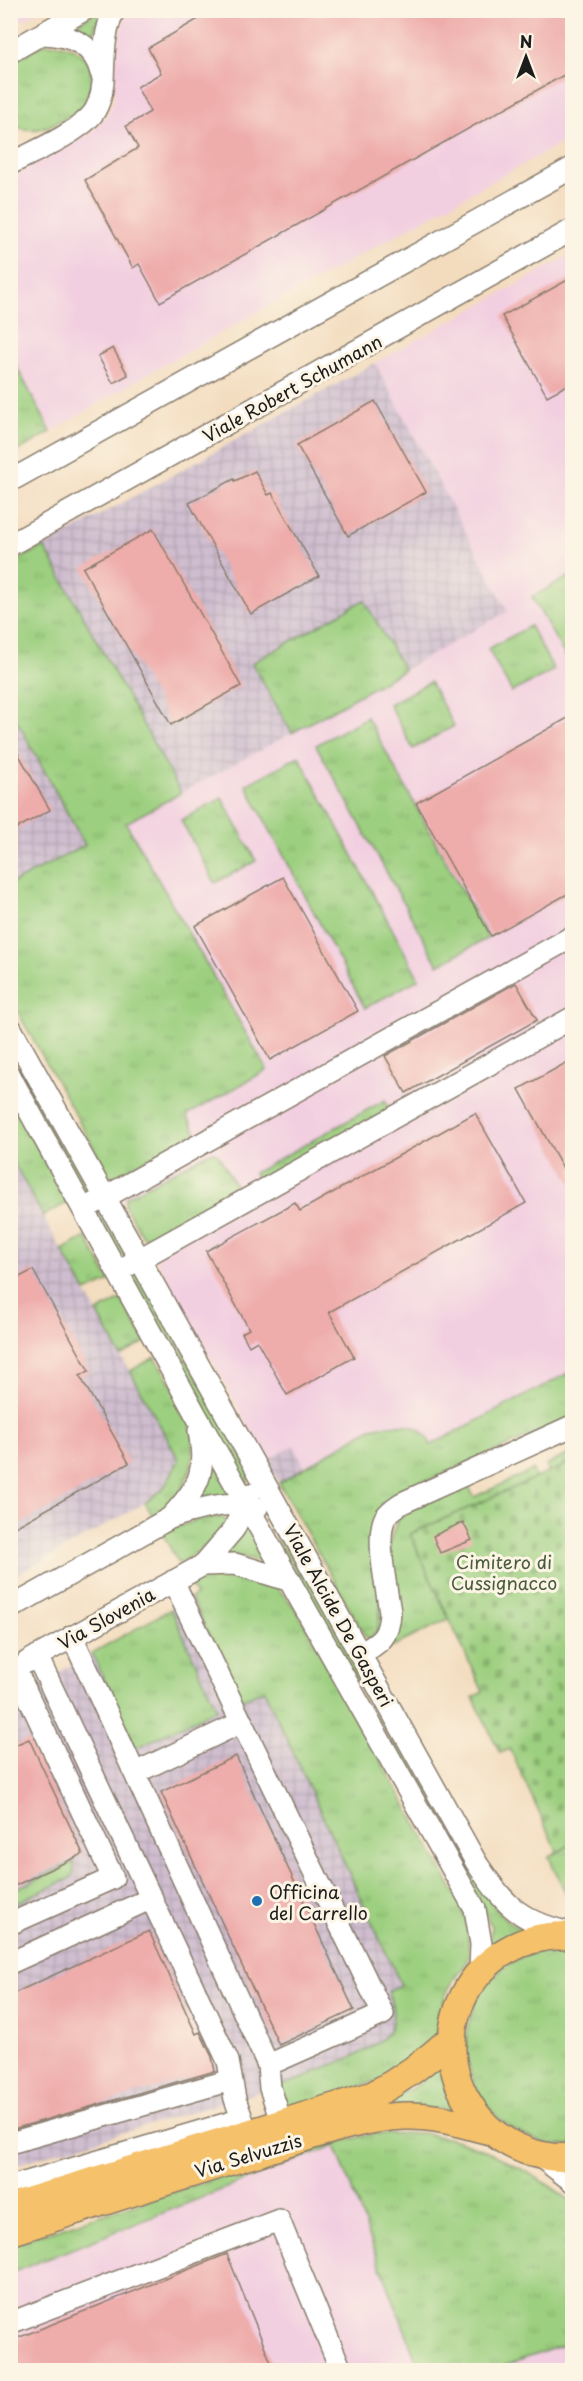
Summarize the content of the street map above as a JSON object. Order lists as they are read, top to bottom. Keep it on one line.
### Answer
{"streets":{"main road":["Via Selvuzzis"],"street":["Viale Robert Schumann","Viale Alcide De Gasperi","Via Slovenia"]},"crossings":[["Viale Alcide De Gasperi","Via Slovenia"]],"parks":["Cimitero di Cussignacco"],"places":["Officina del Carrello"],"north":"top"}
